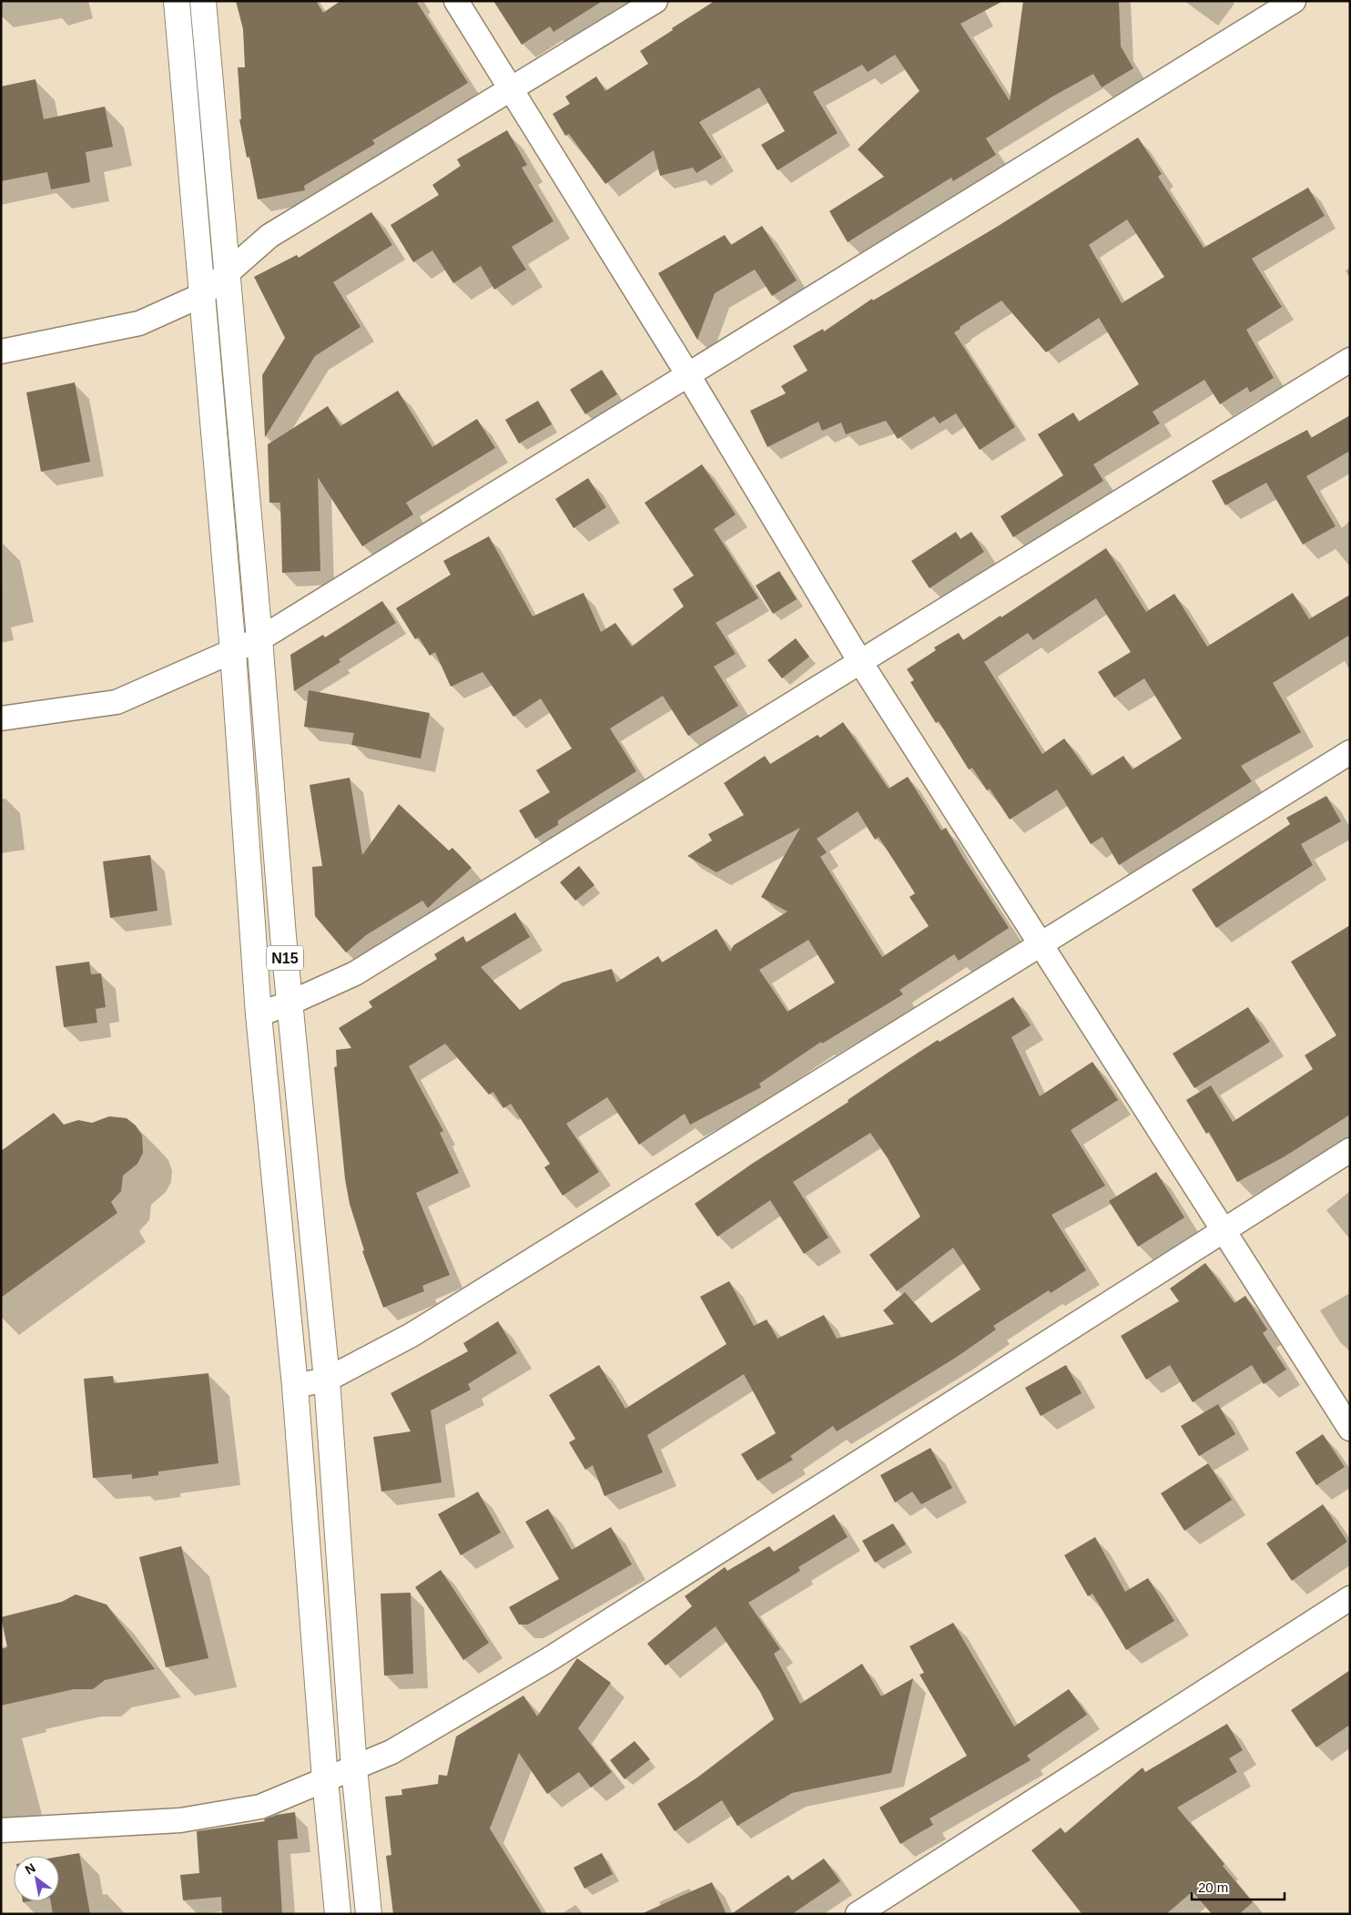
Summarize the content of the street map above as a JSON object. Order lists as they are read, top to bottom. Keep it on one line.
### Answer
{"streets":{"highway":["N15"]},"scale_bar":"20 m","north":"top left"}
